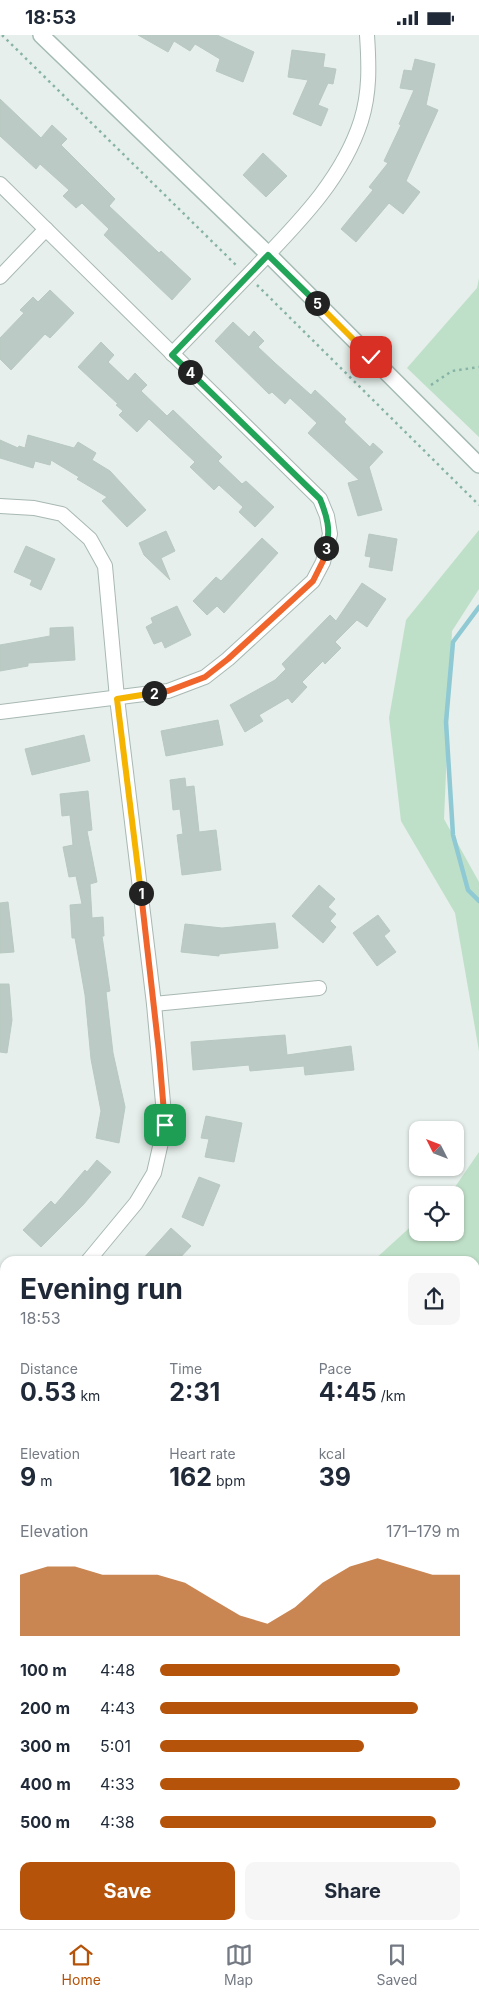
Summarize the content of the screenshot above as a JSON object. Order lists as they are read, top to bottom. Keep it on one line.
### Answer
{"north":"top left","page":{"status":"18:53","pins":["5","4","3","2","1"],"heading":["Evening run","18:53"],"stats":[["Distance","0.53 km"],["Time","2:31"],["Pace","4:45 /km"],["Elevation","9 m"],["Heart rate","162 bpm"],["kcal","39"]],"chart":["Elevation","171–179 m"],"list":[{"name":"100 m","note":"4:48"},{"name":"200 m","note":"4:43"},{"name":"300 m","note":"5:01"},{"name":"400 m","note":"4:33"},{"name":"500 m","note":"4:38"}],"buttons":["Save","Share"],"tabs":["Home","Map","Saved"]}}
